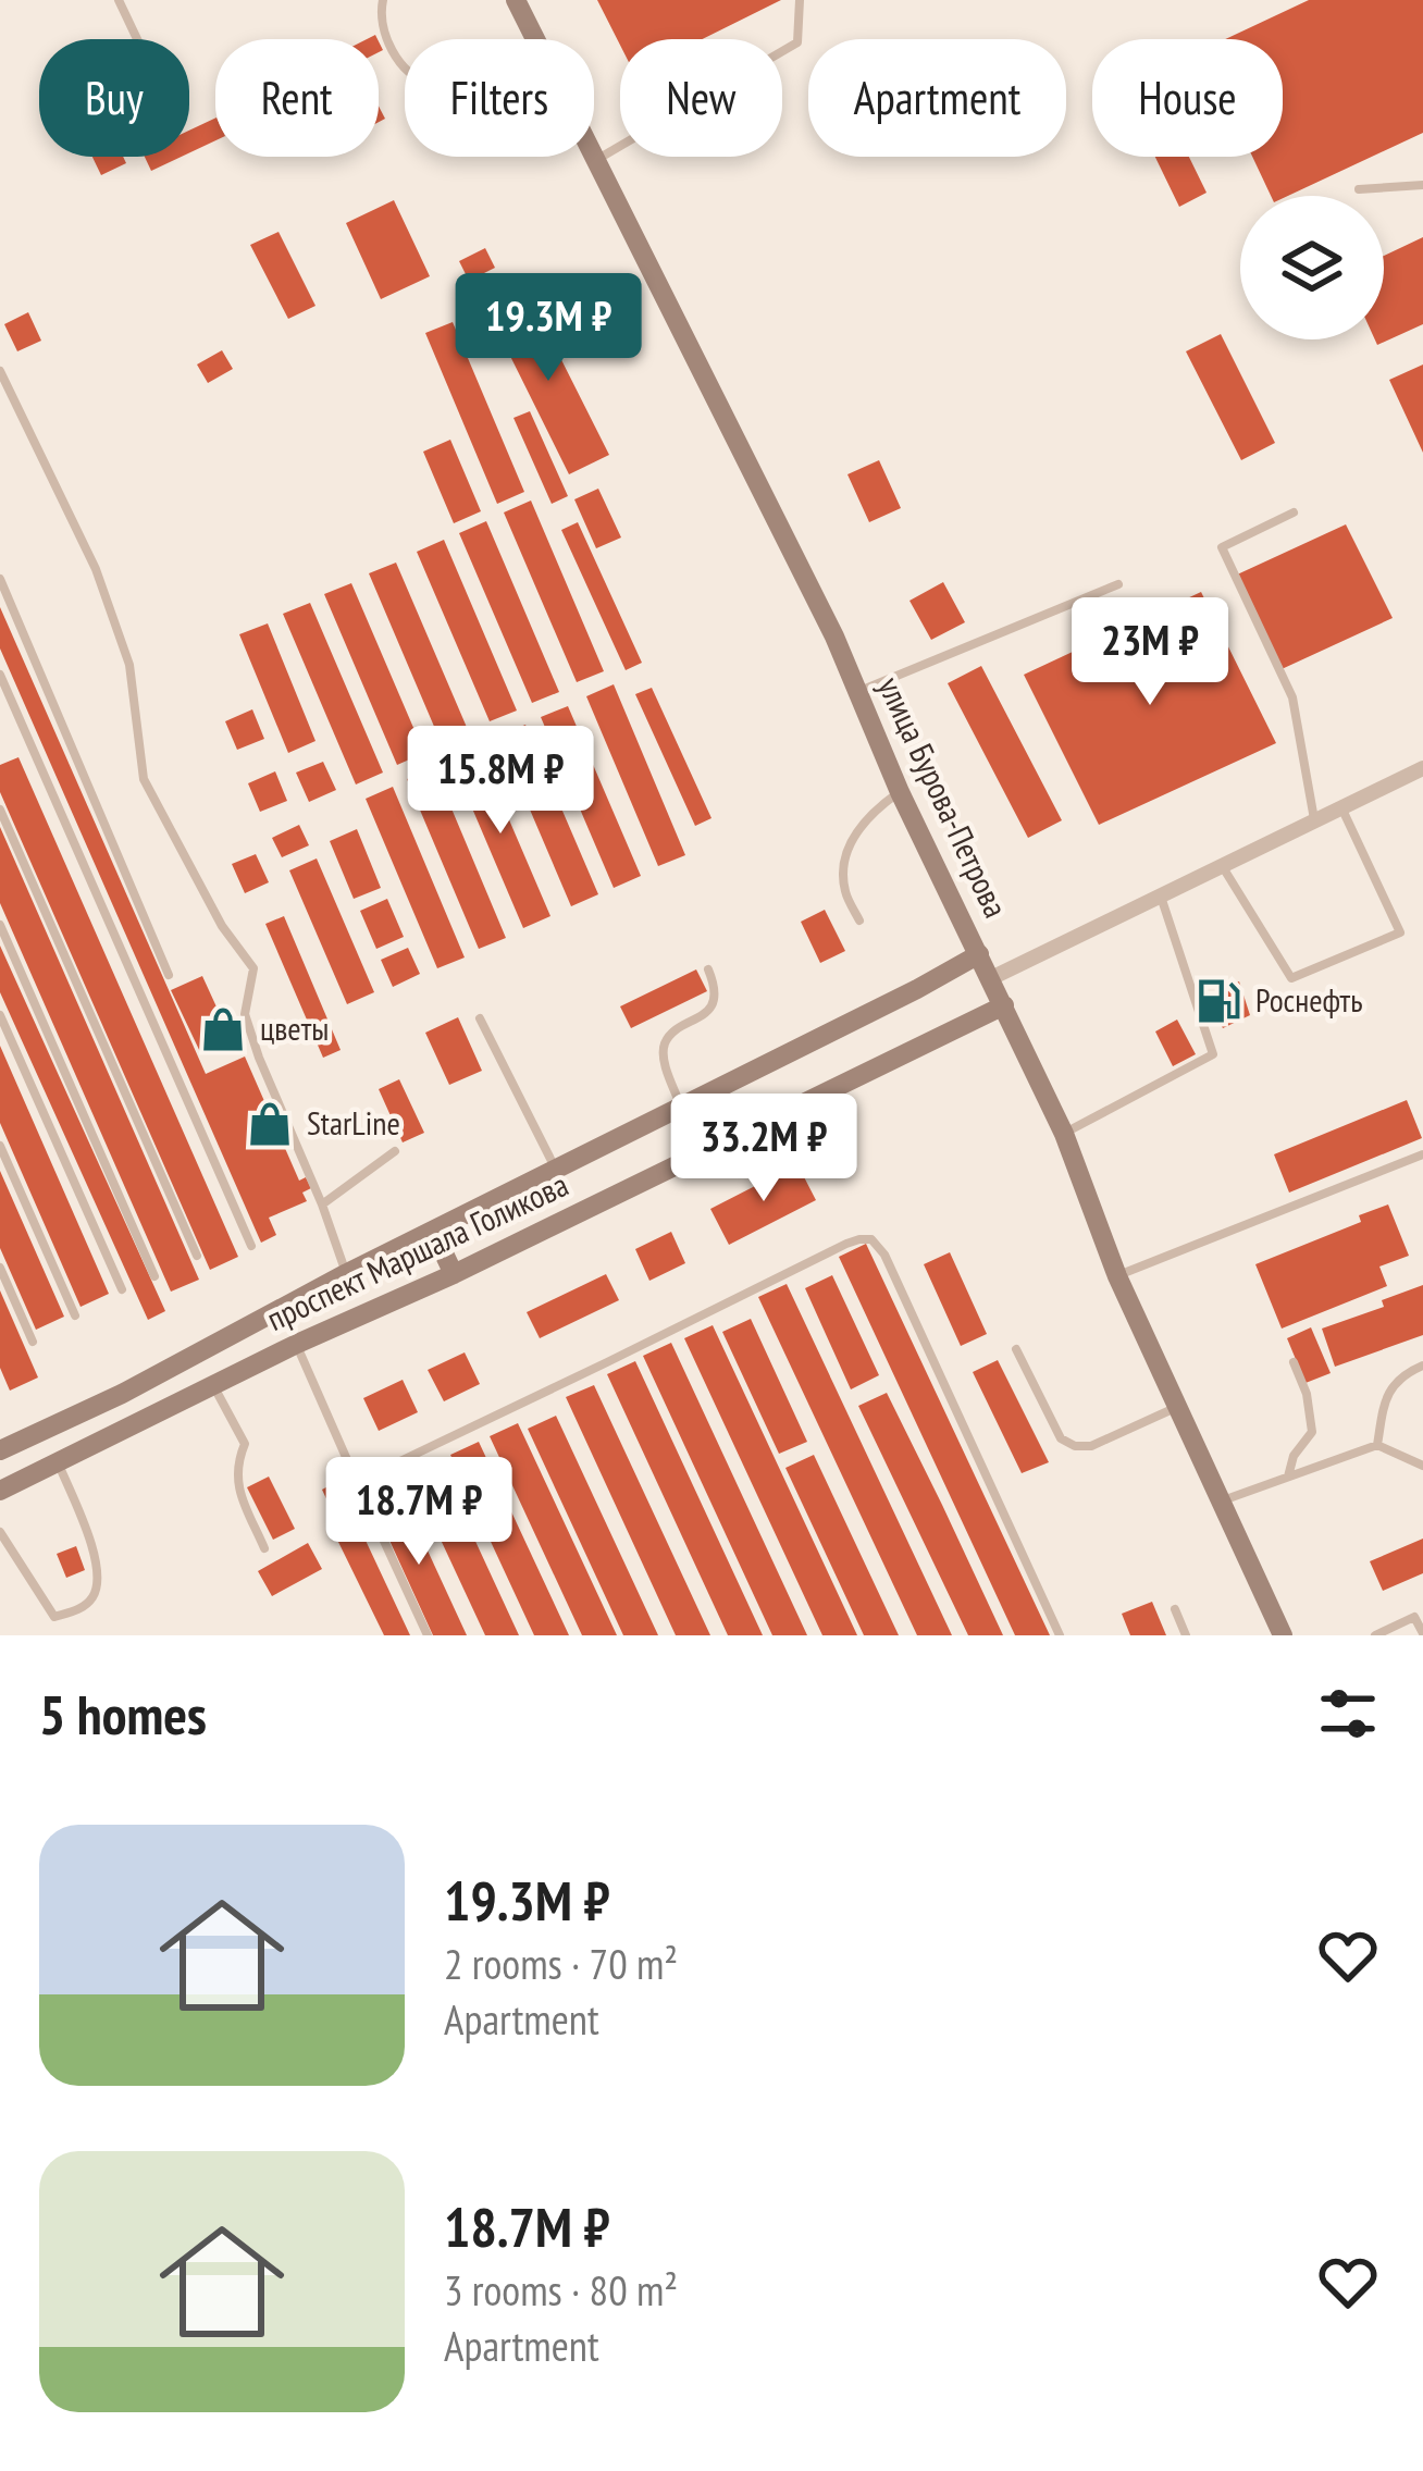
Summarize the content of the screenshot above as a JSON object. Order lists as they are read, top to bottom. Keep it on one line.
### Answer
{"streets":{"main road":["улица Бурова-Петрова","проспект Маршала Голикова"]},"crossings":[["улица Бурова-Петрова","проспект Маршала Голикова"]],"places":{"fuel station":["Роснефть"],"shop":["цветы","StarLine"]},"page":{"chip":["Buy","Rent","Filters","New","Apartment","House"],"price":["19.3M ₽","23M ₽","15.8M ₽","33.2M ₽","18.7M ₽"],"heading":"5 homes","list":[{"name":"19.3M ₽","note":"2 rooms · 70 m² · Apartment"},{"name":"18.7M ₽","note":"3 rooms · 80 m² · Apartment"}]}}
